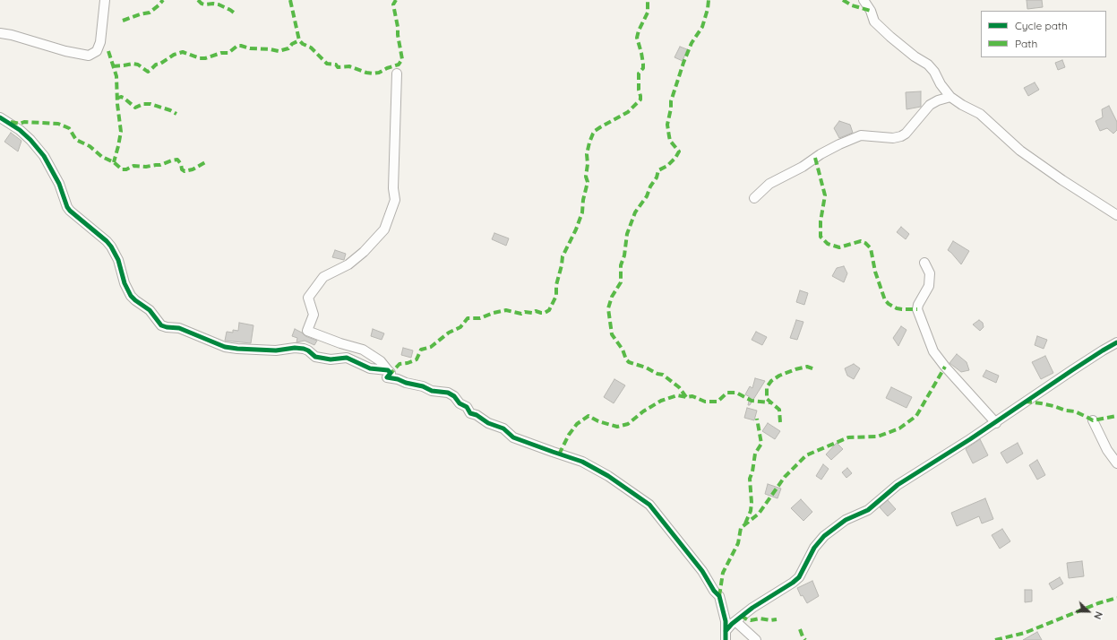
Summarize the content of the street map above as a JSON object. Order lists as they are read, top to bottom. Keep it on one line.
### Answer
{"legend":["Cycle path","Path"],"north":"right"}
